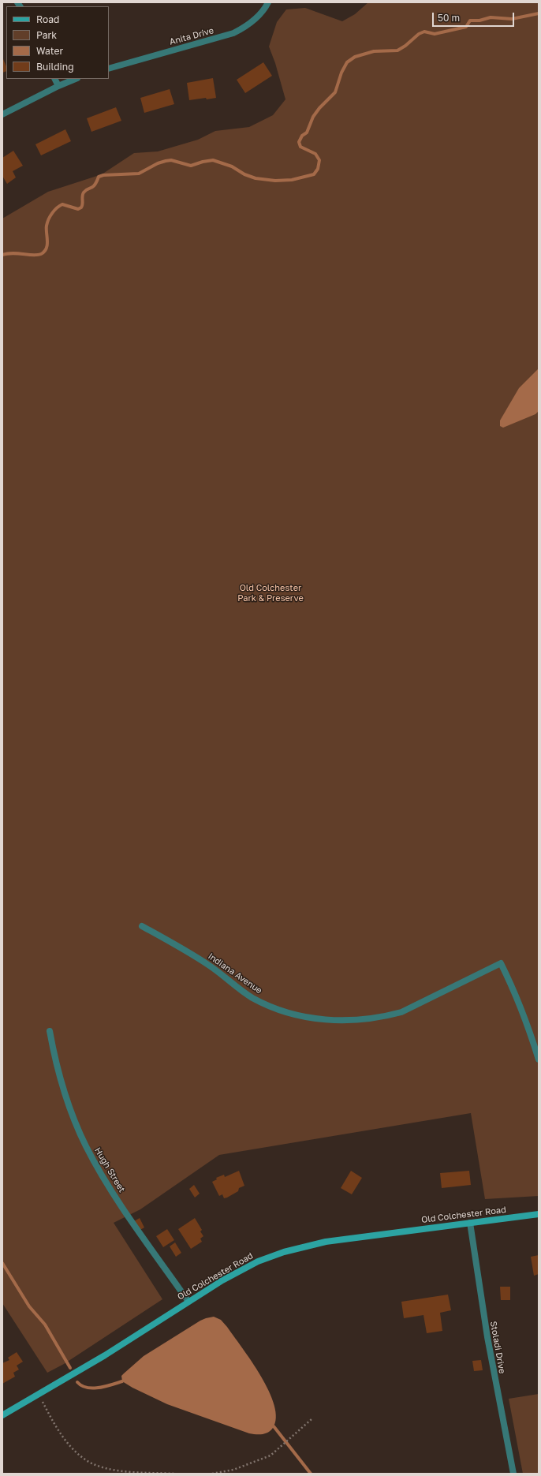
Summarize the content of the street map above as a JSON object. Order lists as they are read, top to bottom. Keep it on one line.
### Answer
{"streets":{"street":["Anita Drive","Indiana Avenue","Hugh Street","Old Colchester Road","Stoladi Drive"]},"crossings":[["Hugh Street","Old Colchester Road"],["Old Colchester Road","Stoladi Drive"]],"parks":["Old Colchester Park & Preserve"],"legend":["Road","Park","Water","Building"],"scale_bar":"50 m"}
